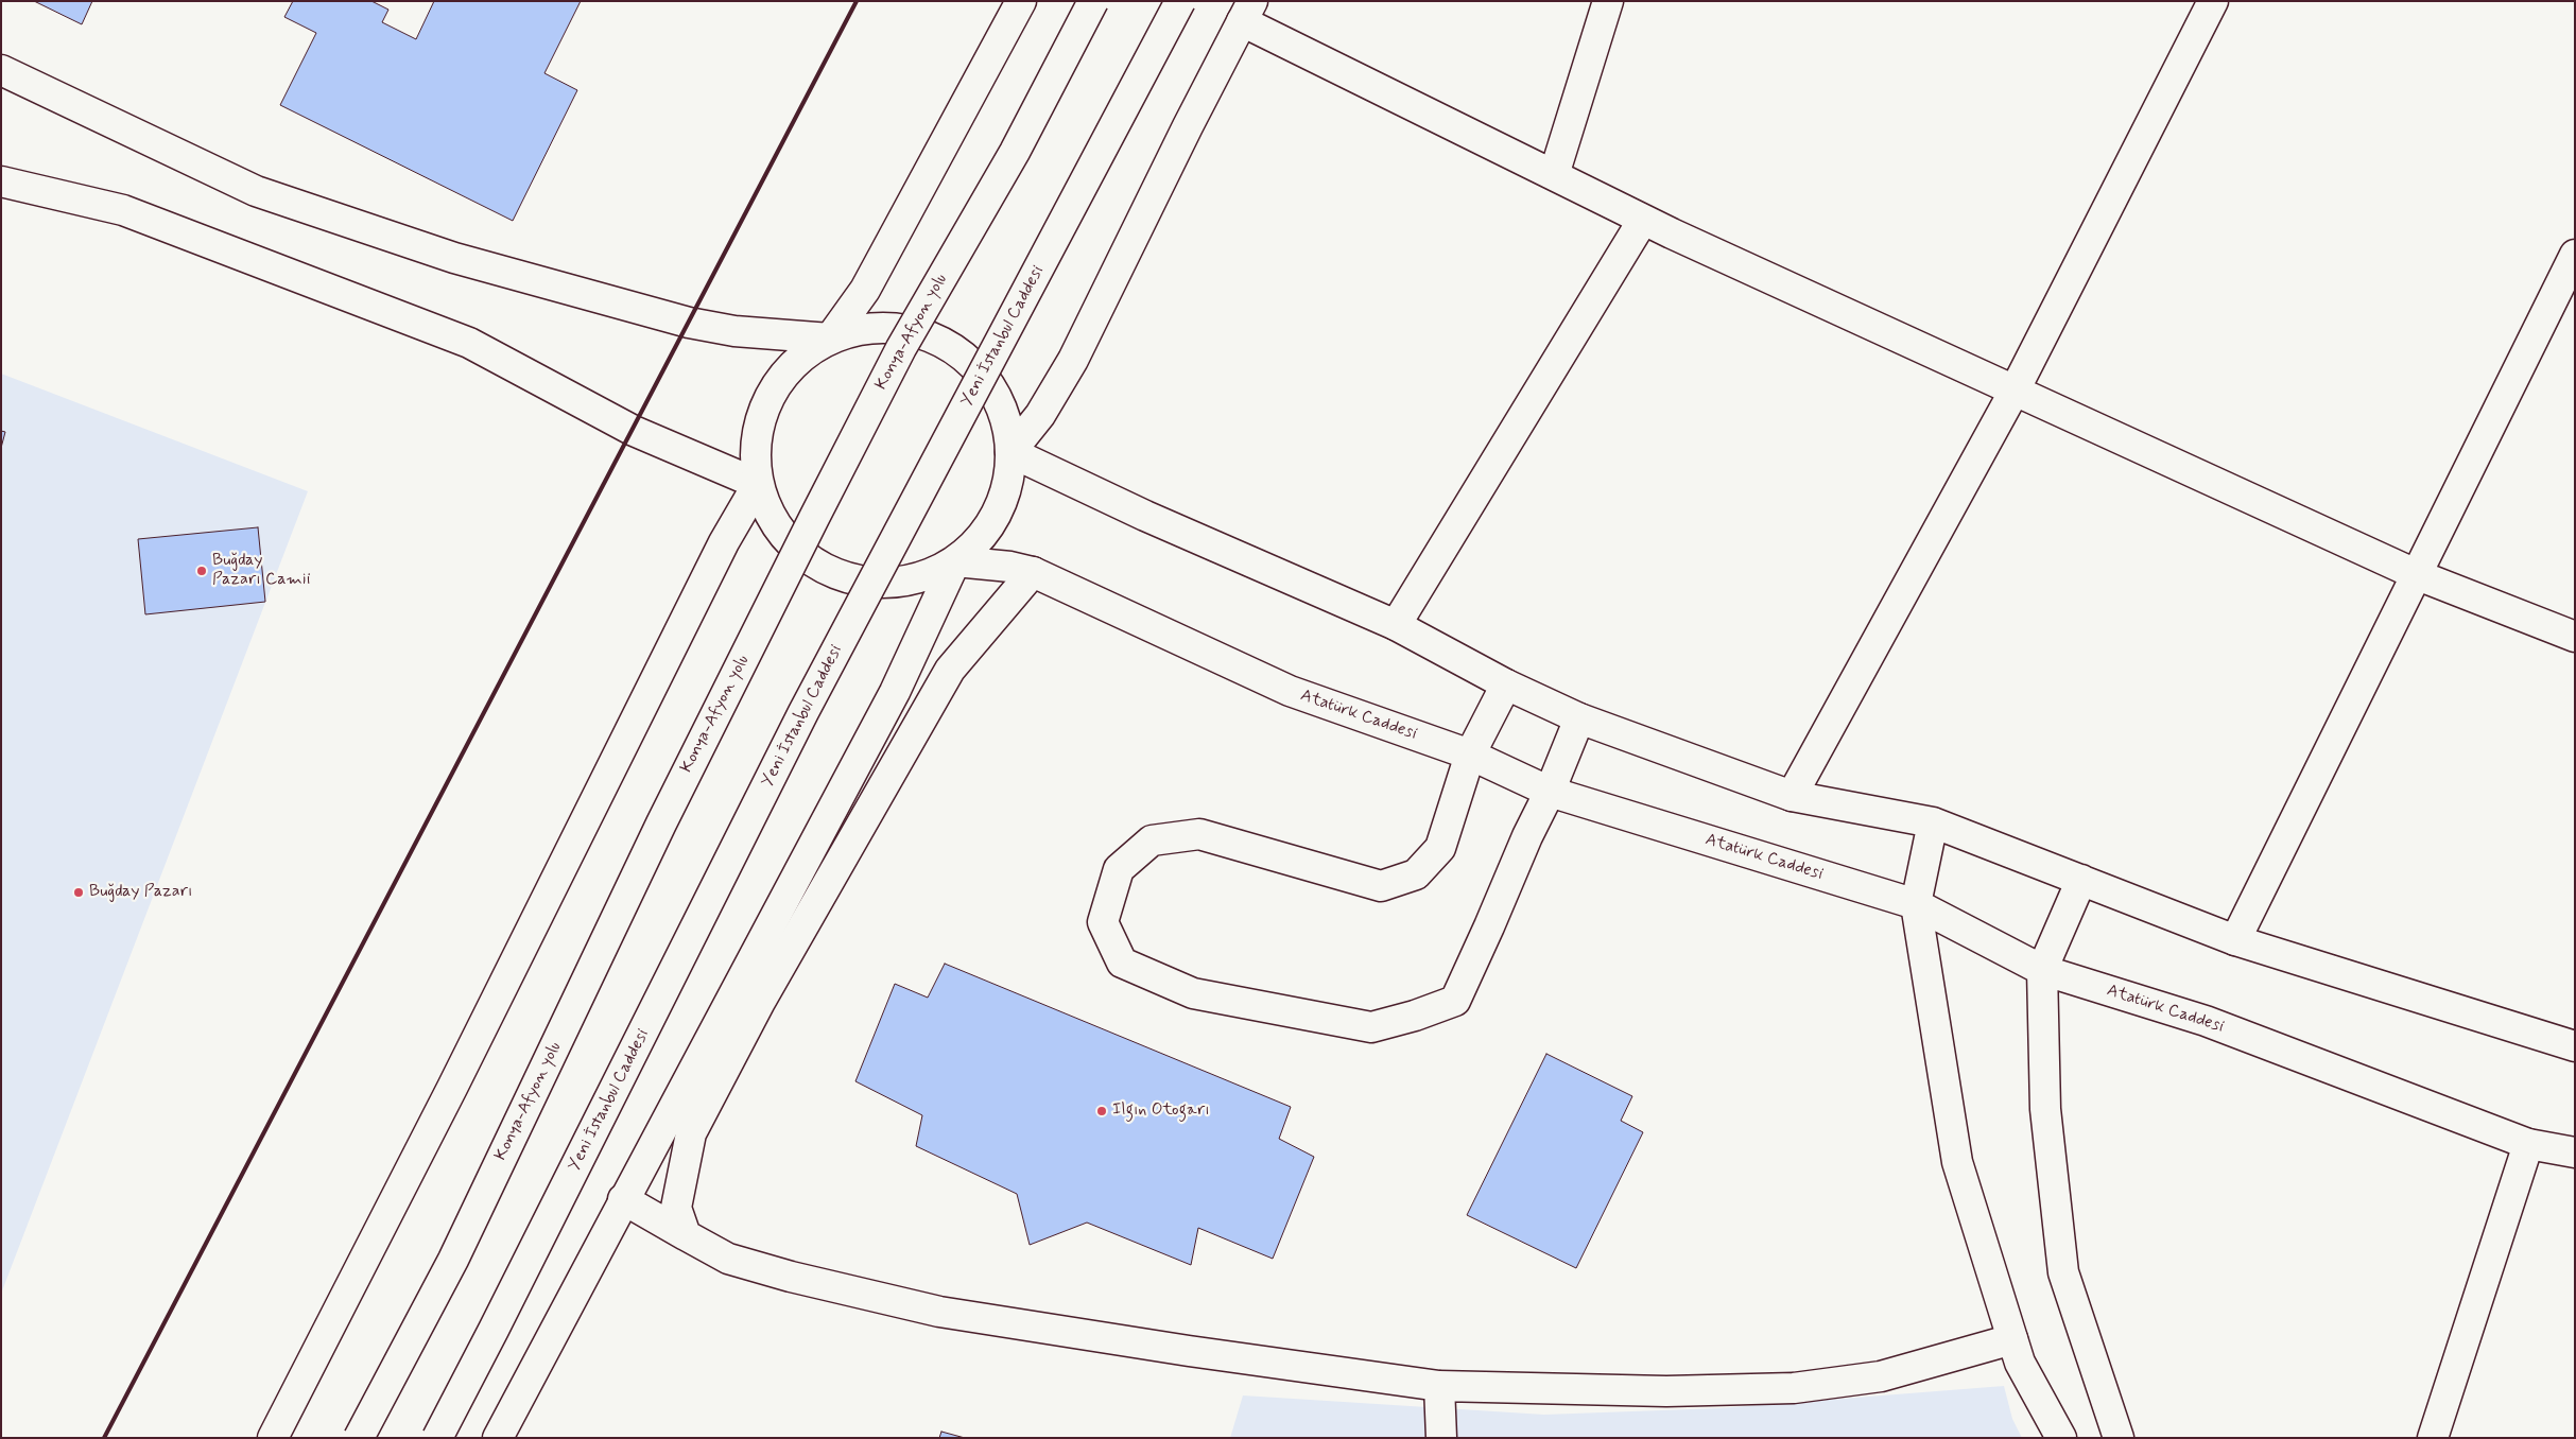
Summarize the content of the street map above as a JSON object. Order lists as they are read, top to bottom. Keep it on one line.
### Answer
{"streets":{"main road":["Konya-Afyon yolu","Yeni İstanbul Caddesi","Atatürk Caddesi"]},"places":["Buğday Pazarı Camii","Buğday Pazarı","Ilgın Otogarı"]}
